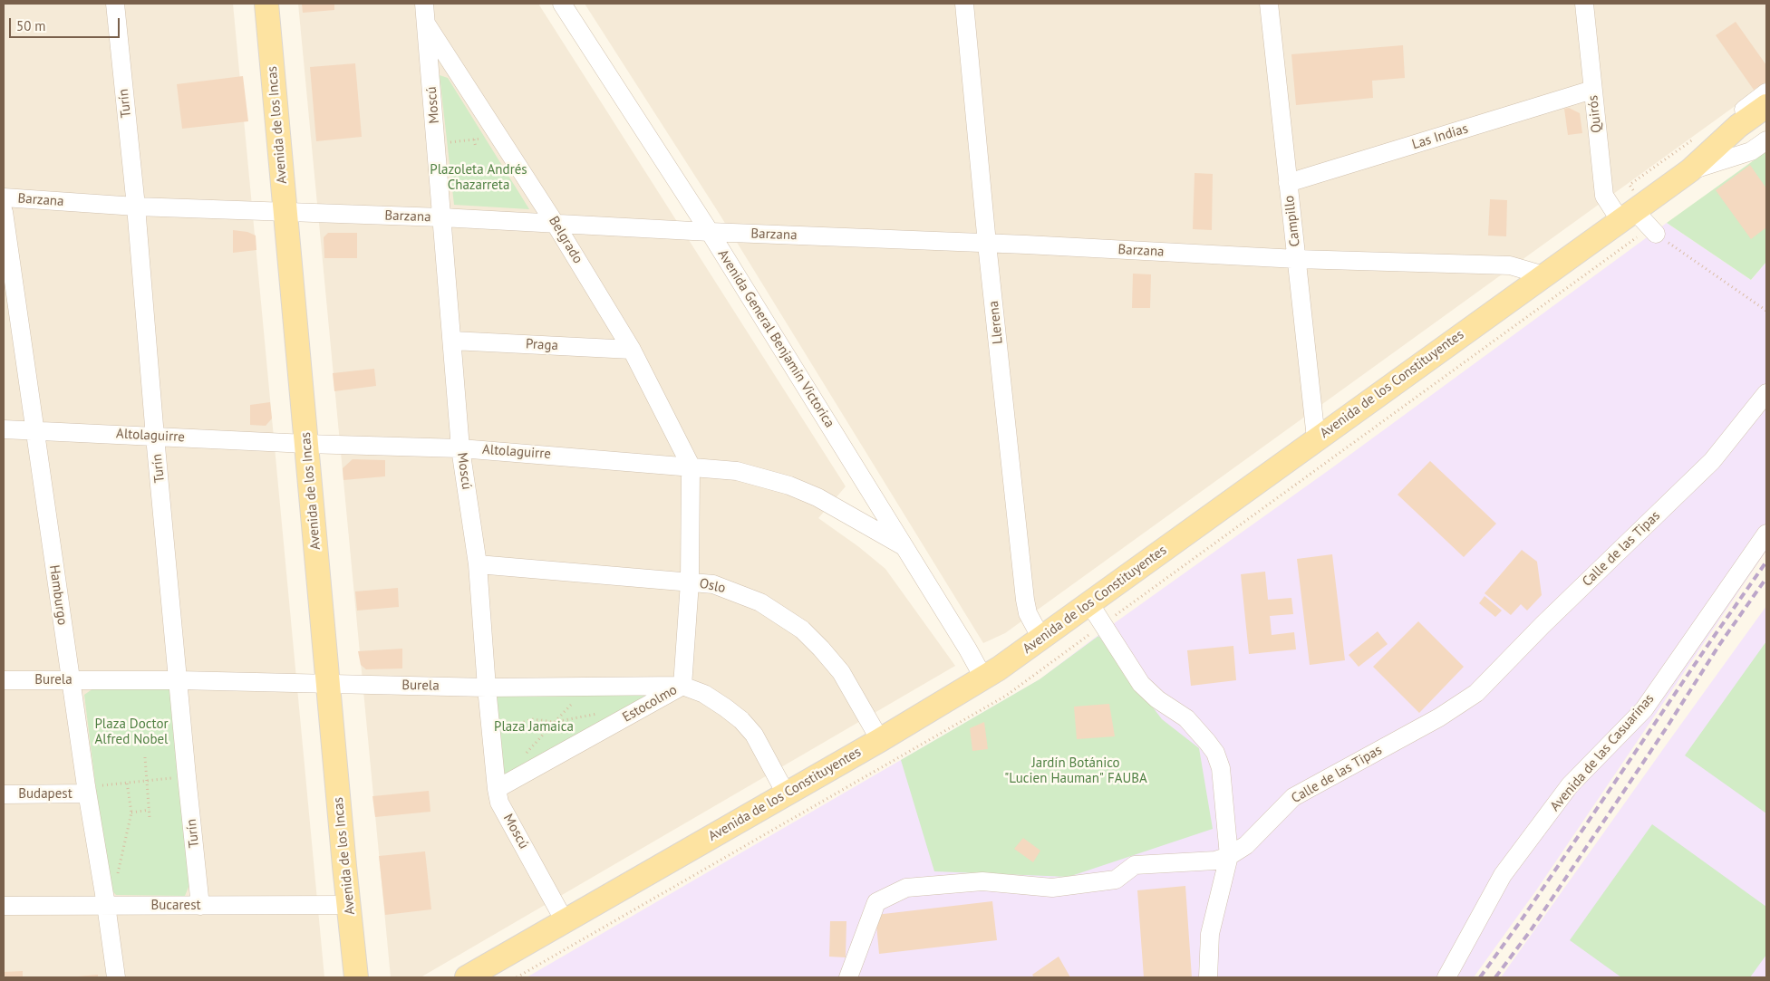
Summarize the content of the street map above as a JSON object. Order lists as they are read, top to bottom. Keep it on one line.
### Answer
{"streets":{"main road":["Avenida de los Incas","Avenida de los Constituyentes"],"street":["Turín","Moscú","Quirós","Las Indias","Barzana","Campillo","Belgrado","Llerena","Avenida General Benjamín Victorica","Praga","Altolaguirre","Calle de las Tipas","Oslo","Hamburgo","Burela","Estocolmo","Avenida de las Casuarinas","Budapest","Bucarest"]},"crossings":[["Turín","Barzana"],["Turín","Altolaguirre"],["Turín","Burela"],["Turín","Bucarest"],["Moscú","Barzana"],["Moscú","Belgrado"],["Moscú","Praga"],["Moscú","Avenida de los Constituyentes"],["Moscú","Altolaguirre"],["Moscú","Oslo"],["Moscú","Burela"],["Moscú","Estocolmo"],["Quirós","Las Indias"],["Quirós","Avenida de los Constituyentes"],["Avenida de los Incas","Barzana"],["Avenida de los Incas","Altolaguirre"],["Avenida de los Incas","Burela"],["Avenida de los Incas","Bucarest"],["Las Indias","Campillo"],["Barzana","Campillo"],["Barzana","Belgrado"],["Barzana","Llerena"],["Barzana","Avenida General Benjamín Victorica"],["Barzana","Avenida de los Constituyentes"],["Campillo","Avenida de los Constituyentes"],["Belgrado","Praga"],["Belgrado","Altolaguirre"],["Belgrado","Estocolmo"],["Llerena","Avenida de los Constituyentes"],["Avenida General Benjamín Victorica","Avenida de los Constituyentes"],["Avenida General Benjamín Victorica","Altolaguirre"],["Avenida de los Constituyentes","Oslo"],["Avenida de los Constituyentes","Burela"],["Altolaguirre","Hamburgo"],["Altolaguirre","Estocolmo"],["Oslo","Estocolmo"],["Hamburgo","Burela"],["Hamburgo","Budapest"],["Hamburgo","Bucarest"],["Burela","Estocolmo"]],"parks":["Plazoleta Andrés Chazarreta","Plaza Doctor Alfred Nobel","Plaza Jamaica","Jardín Botánico \"Lucien Hauman\" FAUBA"],"scale_bar":"50 m"}
